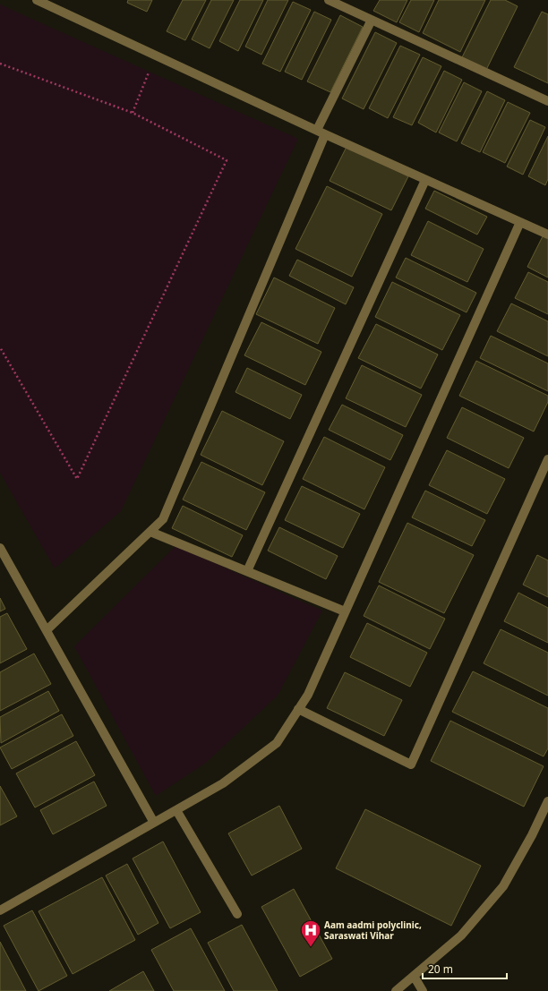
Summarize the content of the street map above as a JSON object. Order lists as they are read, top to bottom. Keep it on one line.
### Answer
{"places":{"hospital":["Aam aadmi polyclinic, Saraswati Vihar"]},"scale_bar":"20 m"}
